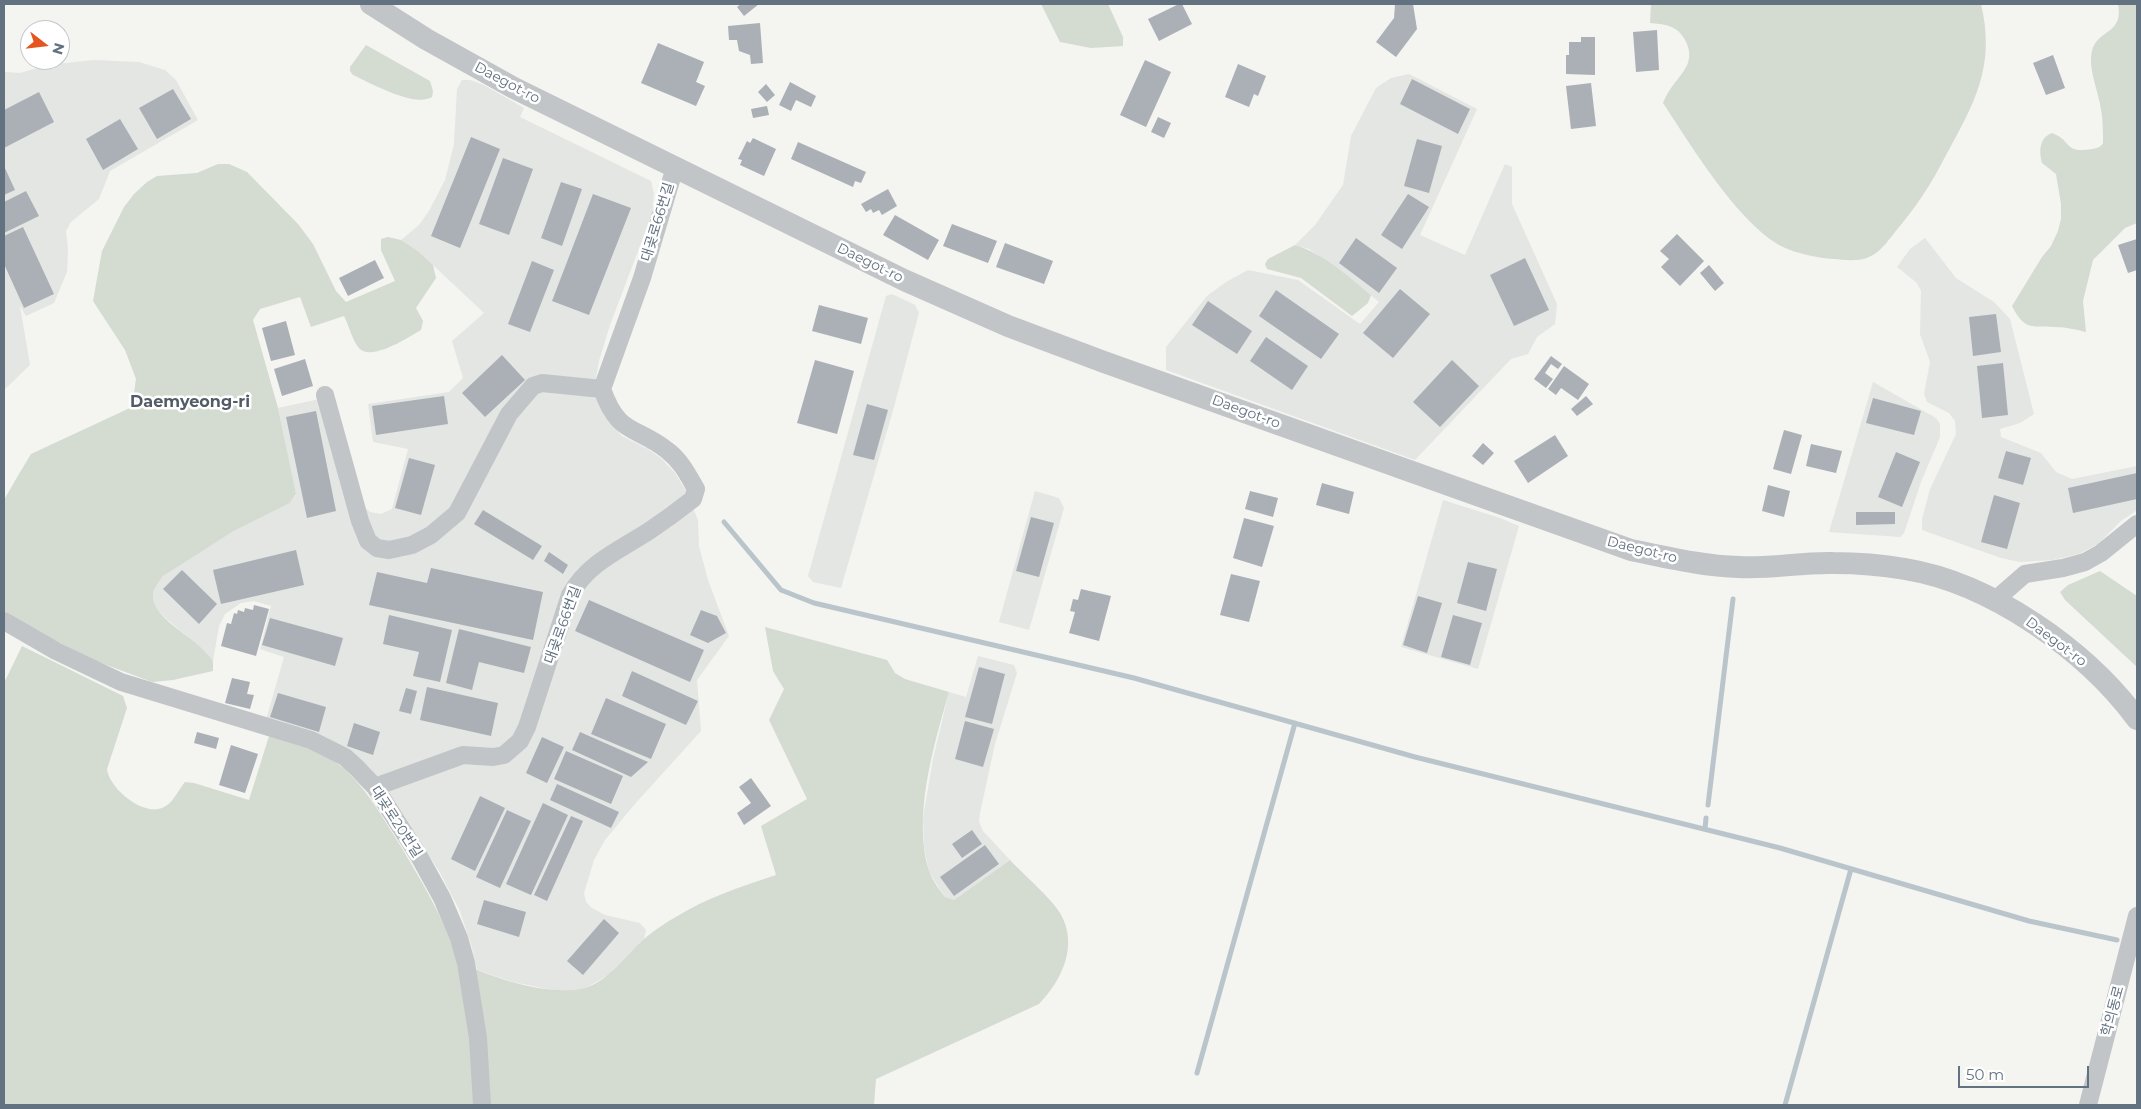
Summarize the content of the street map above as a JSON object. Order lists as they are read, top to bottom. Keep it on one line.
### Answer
{"streets":{"street":["Daegot-ro","대곶로66번길","대곶로20번길","학의동로"]},"crossings":[["Daegot-ro","대곶로66번길"],["대곶로66번길","대곶로20번길"]],"districts":["Daemyeong-ri"],"scale_bar":"50 m","north":"right"}
